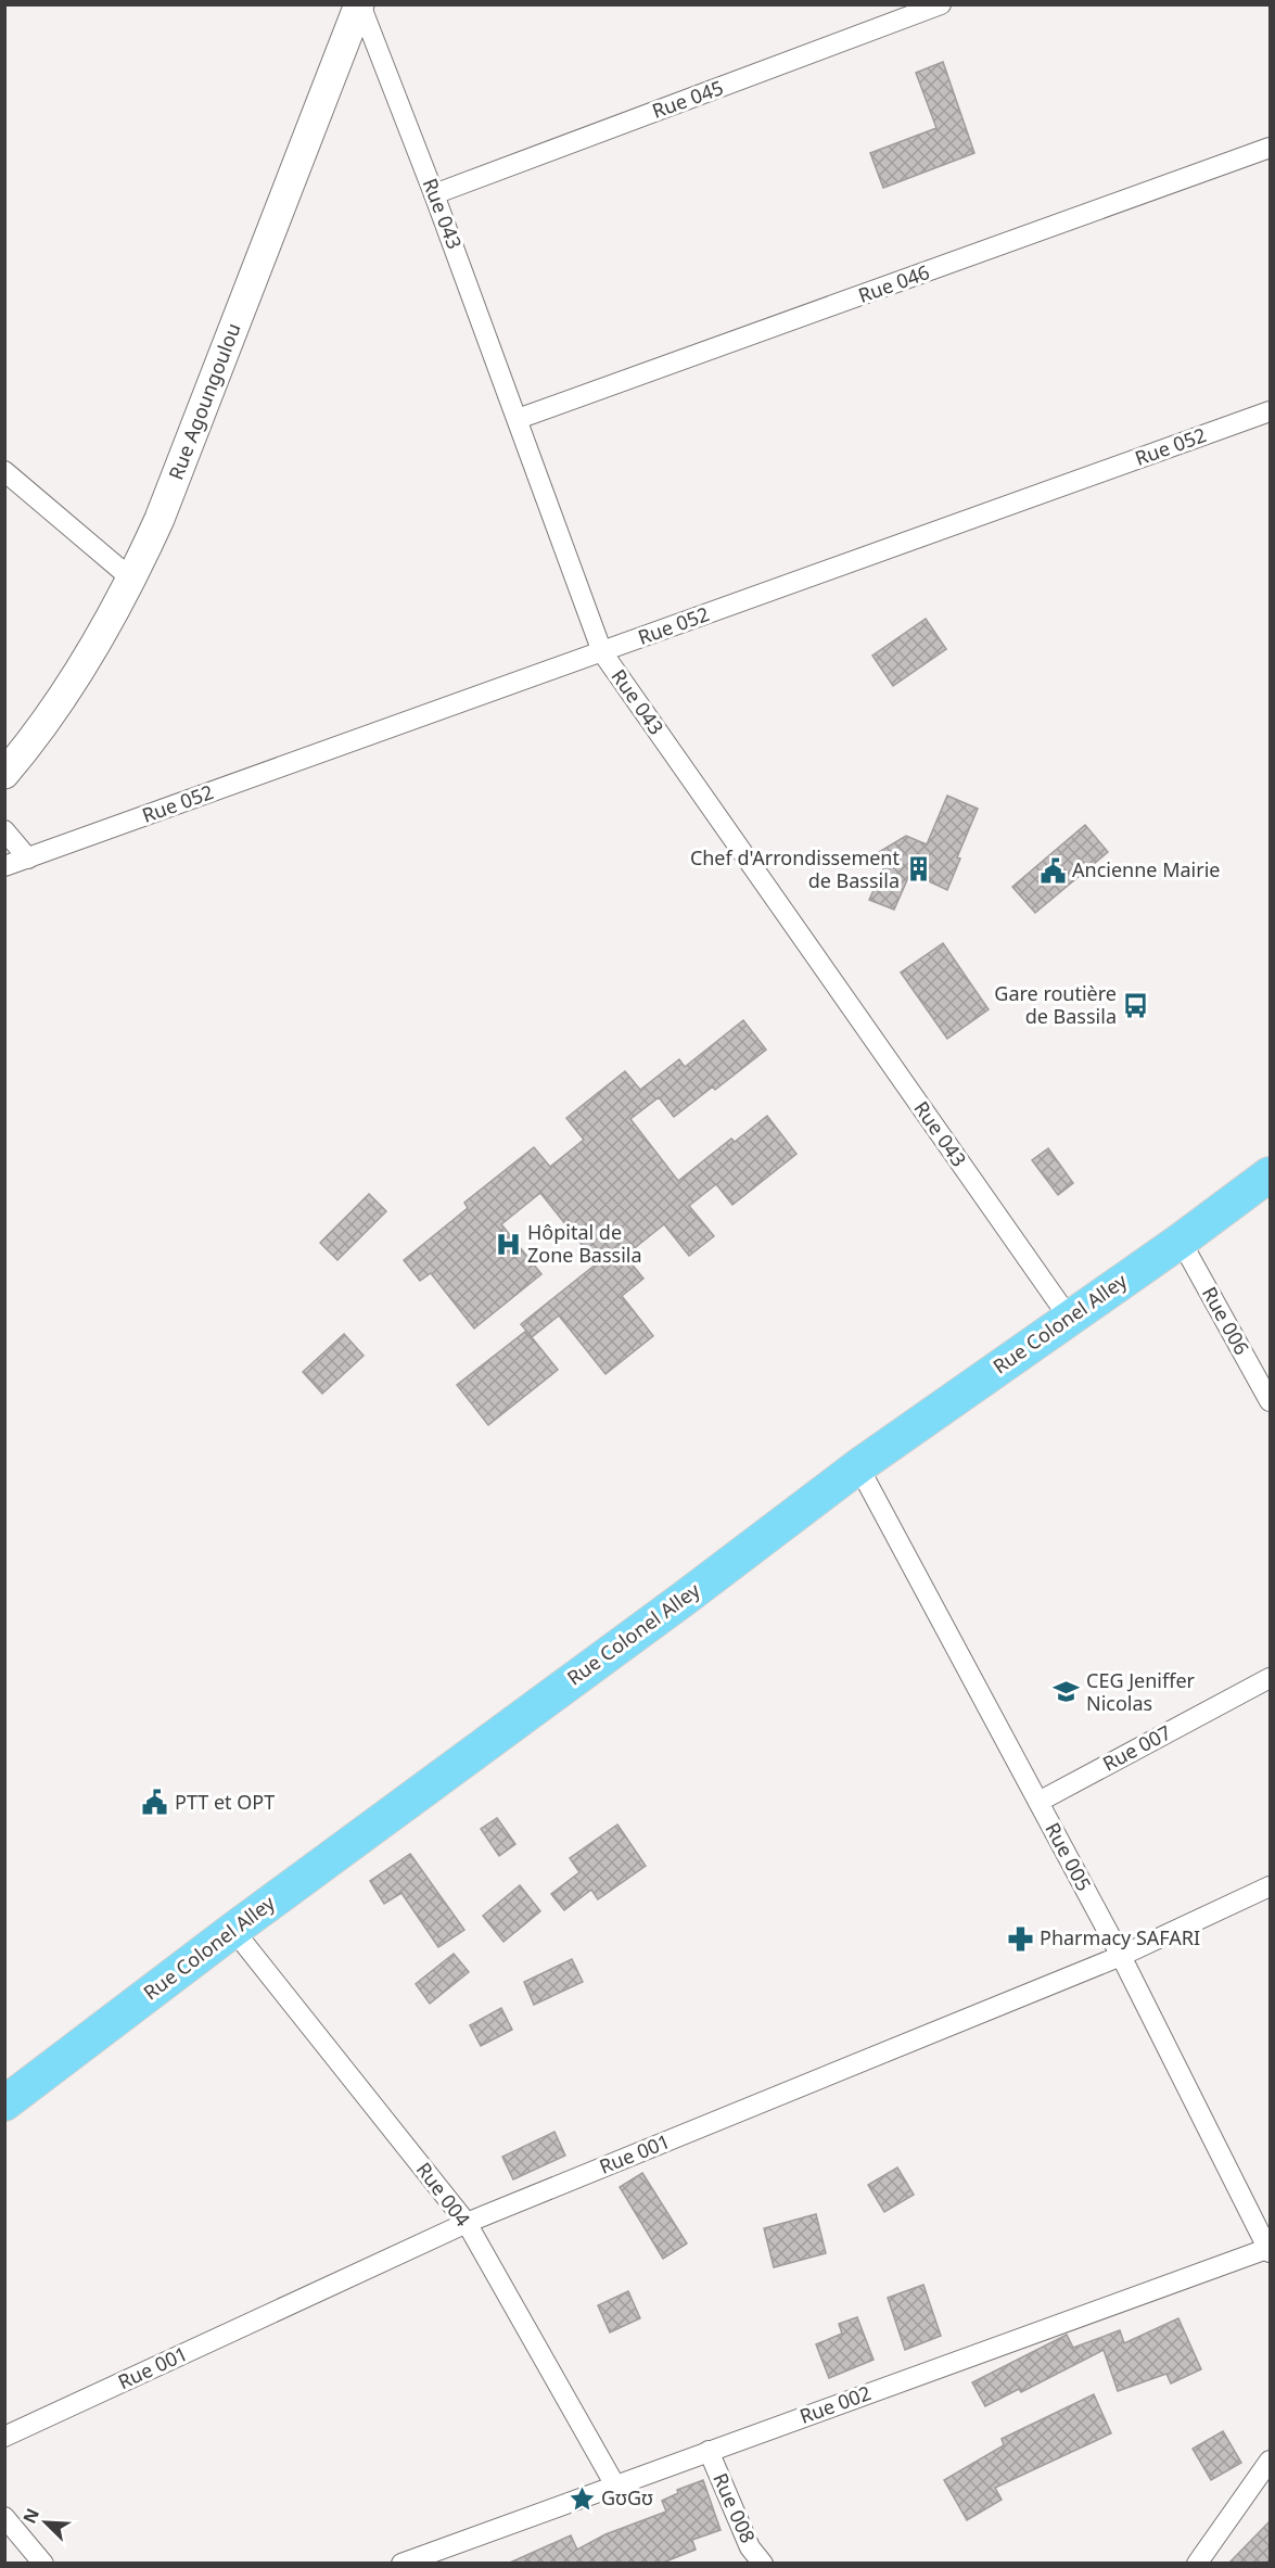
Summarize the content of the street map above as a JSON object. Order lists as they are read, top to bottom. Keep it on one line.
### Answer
{"streets":{"highway":["Rue Colonel Alley"],"main road":["Rue Agoungoulou"],"street":["Rue 045","Rue 043","Rue 046","Rue 052","Rue 006","Rue 007","Rue 005","Rue 001","Rue 004","Rue 002","Rue 008"]},"crossings":[["Rue 045","Rue 043"],["Rue 043","Rue 046"],["Rue 043","Rue Agoungoulou"],["Rue 043","Rue 052"],["Rue 043","Rue Colonel Alley"],["Rue 006","Rue Colonel Alley"],["Rue Colonel Alley","Rue 005"],["Rue Colonel Alley","Rue 004"],["Rue 007","Rue 005"],["Rue 005","Rue 001"],["Rue 005","Rue 002"],["Rue 001","Rue 004"],["Rue 004","Rue 002"],["Rue 002","Rue 008"]],"places":{"building":["Chef d'Arrondissement de Bassila"],"public building":["Ancienne Mairie","PTT et OPT"],"bus stop":["Gare routière de Bassila"],"hospital":["Hôpital de Zone Bassila"],"school or university":["CEG Jeniffer Nicolas"],"pharmacy":["Pharmacy SAFARI"],"place":["GʊGʊ"]},"north":"top left"}
